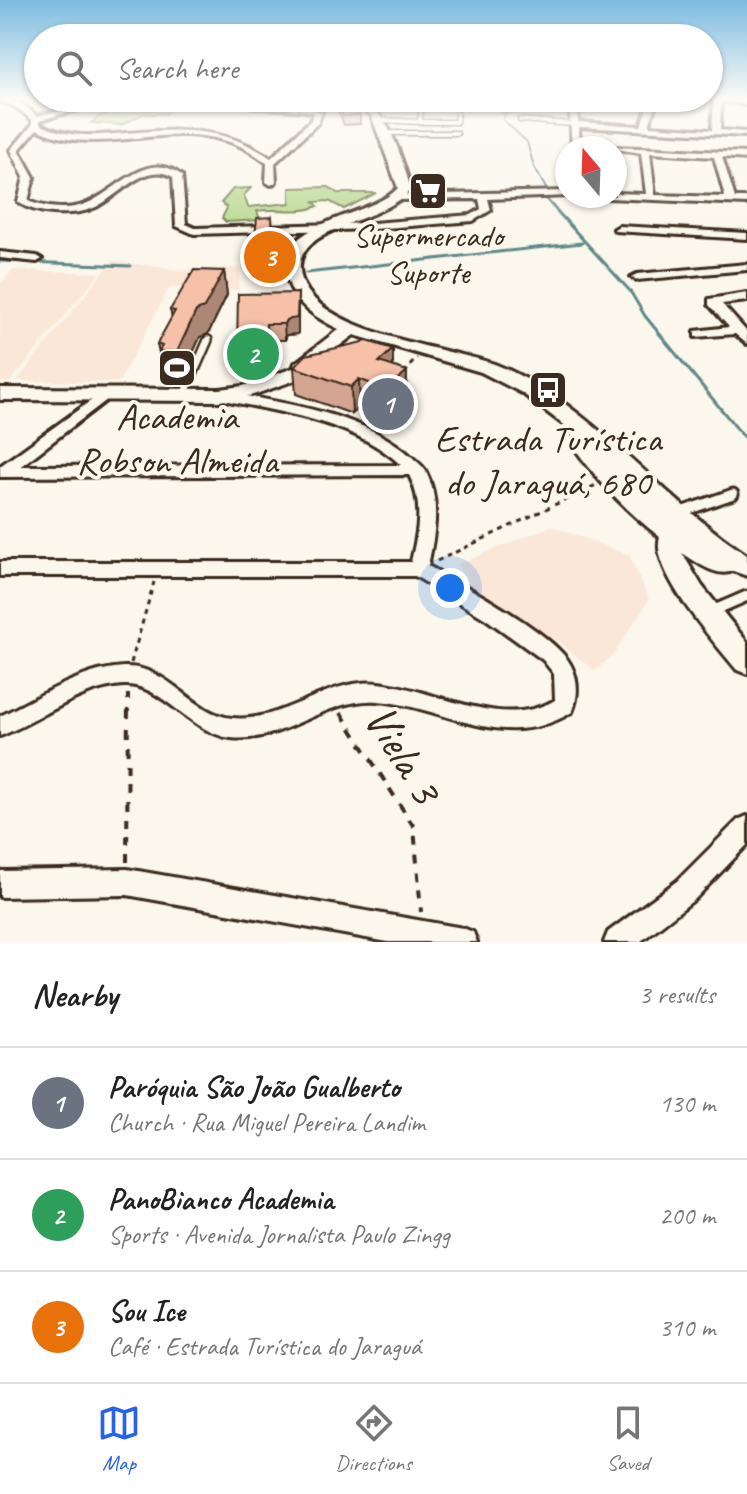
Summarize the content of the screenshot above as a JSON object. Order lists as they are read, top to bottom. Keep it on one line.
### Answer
{"streets":{"path":["Viela 3"]},"places":{"supermarket":["Supermercado Suporte"],"sports":["Academia Robson Almeida"],"bus stop":["Estrada Turística do Jaraguá, 680"]},"north":"top","page":{"search":"Search here","pins":["3","2","1"],"heading":["Nearby","3 results"],"list":[{"mark":"1","name":"Paróquia São João Gualberto","note":"Church · Rua Miguel Pereira Landim","value":"130 m"},{"mark":"2","name":"PanoBianco Academia","note":"Sports · Avenida Jornalista Paulo Zingg","value":"200 m"},{"mark":"3","name":"Sou Ice","note":"Café · Estrada Turística do Jaraguá","value":"310 m"}],"nav":["Map","Directions","Saved"]}}
